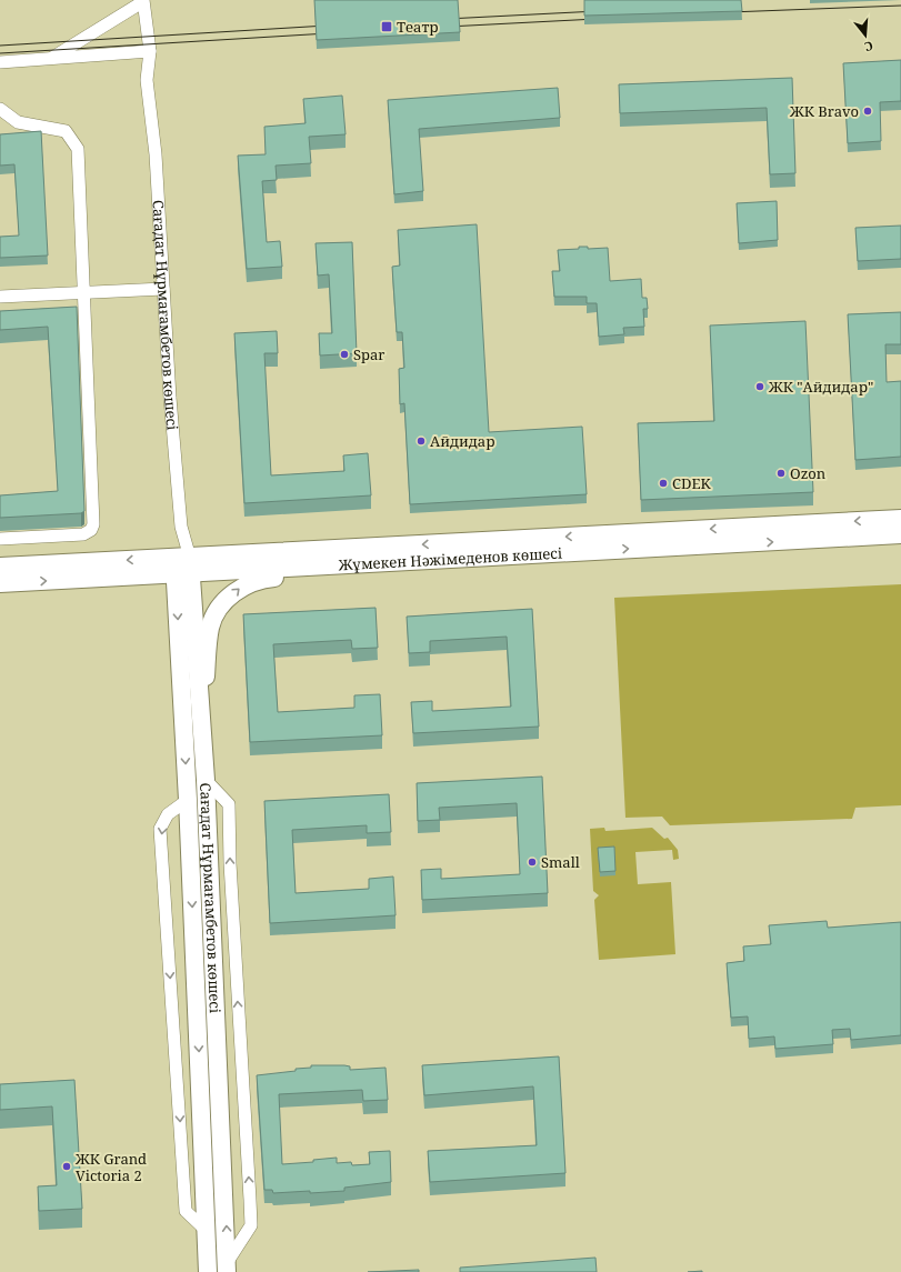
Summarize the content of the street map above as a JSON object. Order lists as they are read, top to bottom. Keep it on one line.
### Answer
{"streets":{"main road":["Сағадат Нұрмағамбетов көшесі","Жұмекен Нәжімеденов көшесі"]},"crossings":[["Сағадат Нұрмағамбетов көшесі","Жұмекен Нәжімеденов көшесі"]],"places":{"transit":["Театр"],"other":["ЖК Bravo","Spar","ЖК \"Айдидар\"","Айдидар","Ozon","CDEK","Small","ЖК Grand Victoria 2"]},"north":"bottom"}
